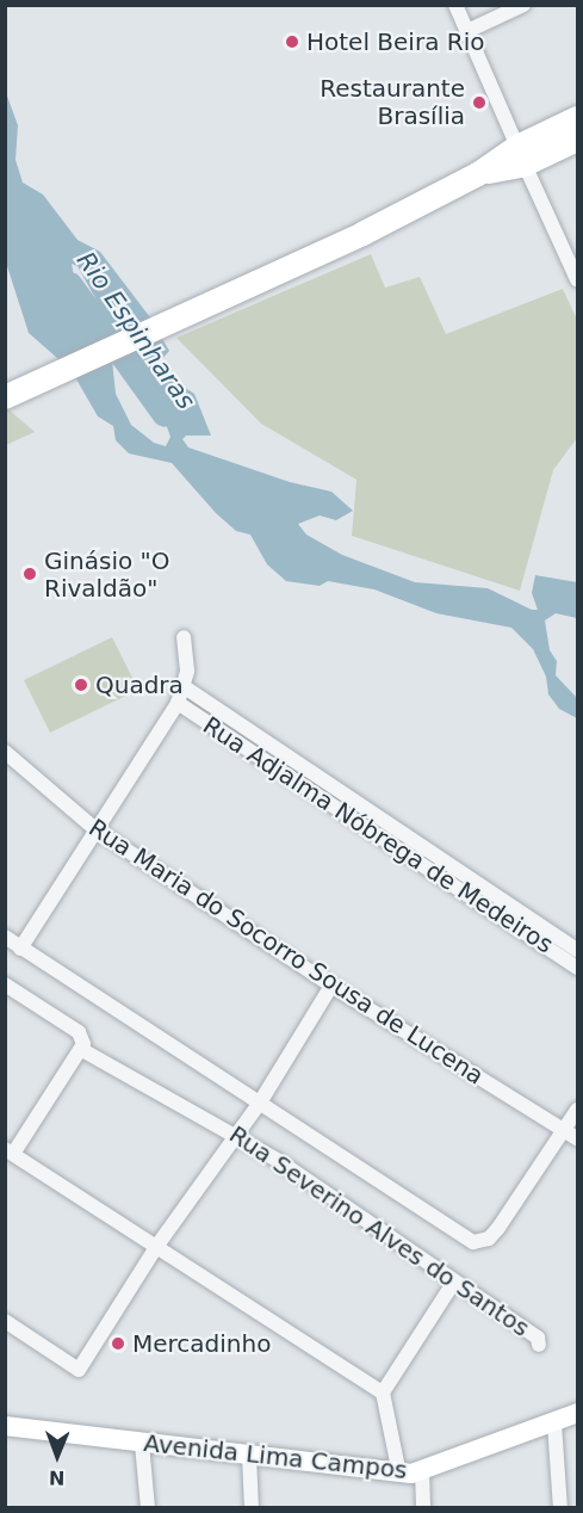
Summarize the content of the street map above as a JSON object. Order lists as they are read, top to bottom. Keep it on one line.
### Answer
{"streets":{"main road":["Avenida Lima Campos"],"street":["Rua Adjalma Nóbrega de Medeiros","Rua Maria do Socorro Sousa de Lucena","Rua Severino Alves do Santos"]},"crossings":[["Rua Maria do Socorro Sousa de Lucena","Rua Severino Alves do Santos"]],"water":["Rio Espinharas"],"places":["Hotel Beira Rio","Restaurante Brasília","Ginásio \"O Rivaldão\"","Quadra","Mercadinho"],"north":"bottom"}
